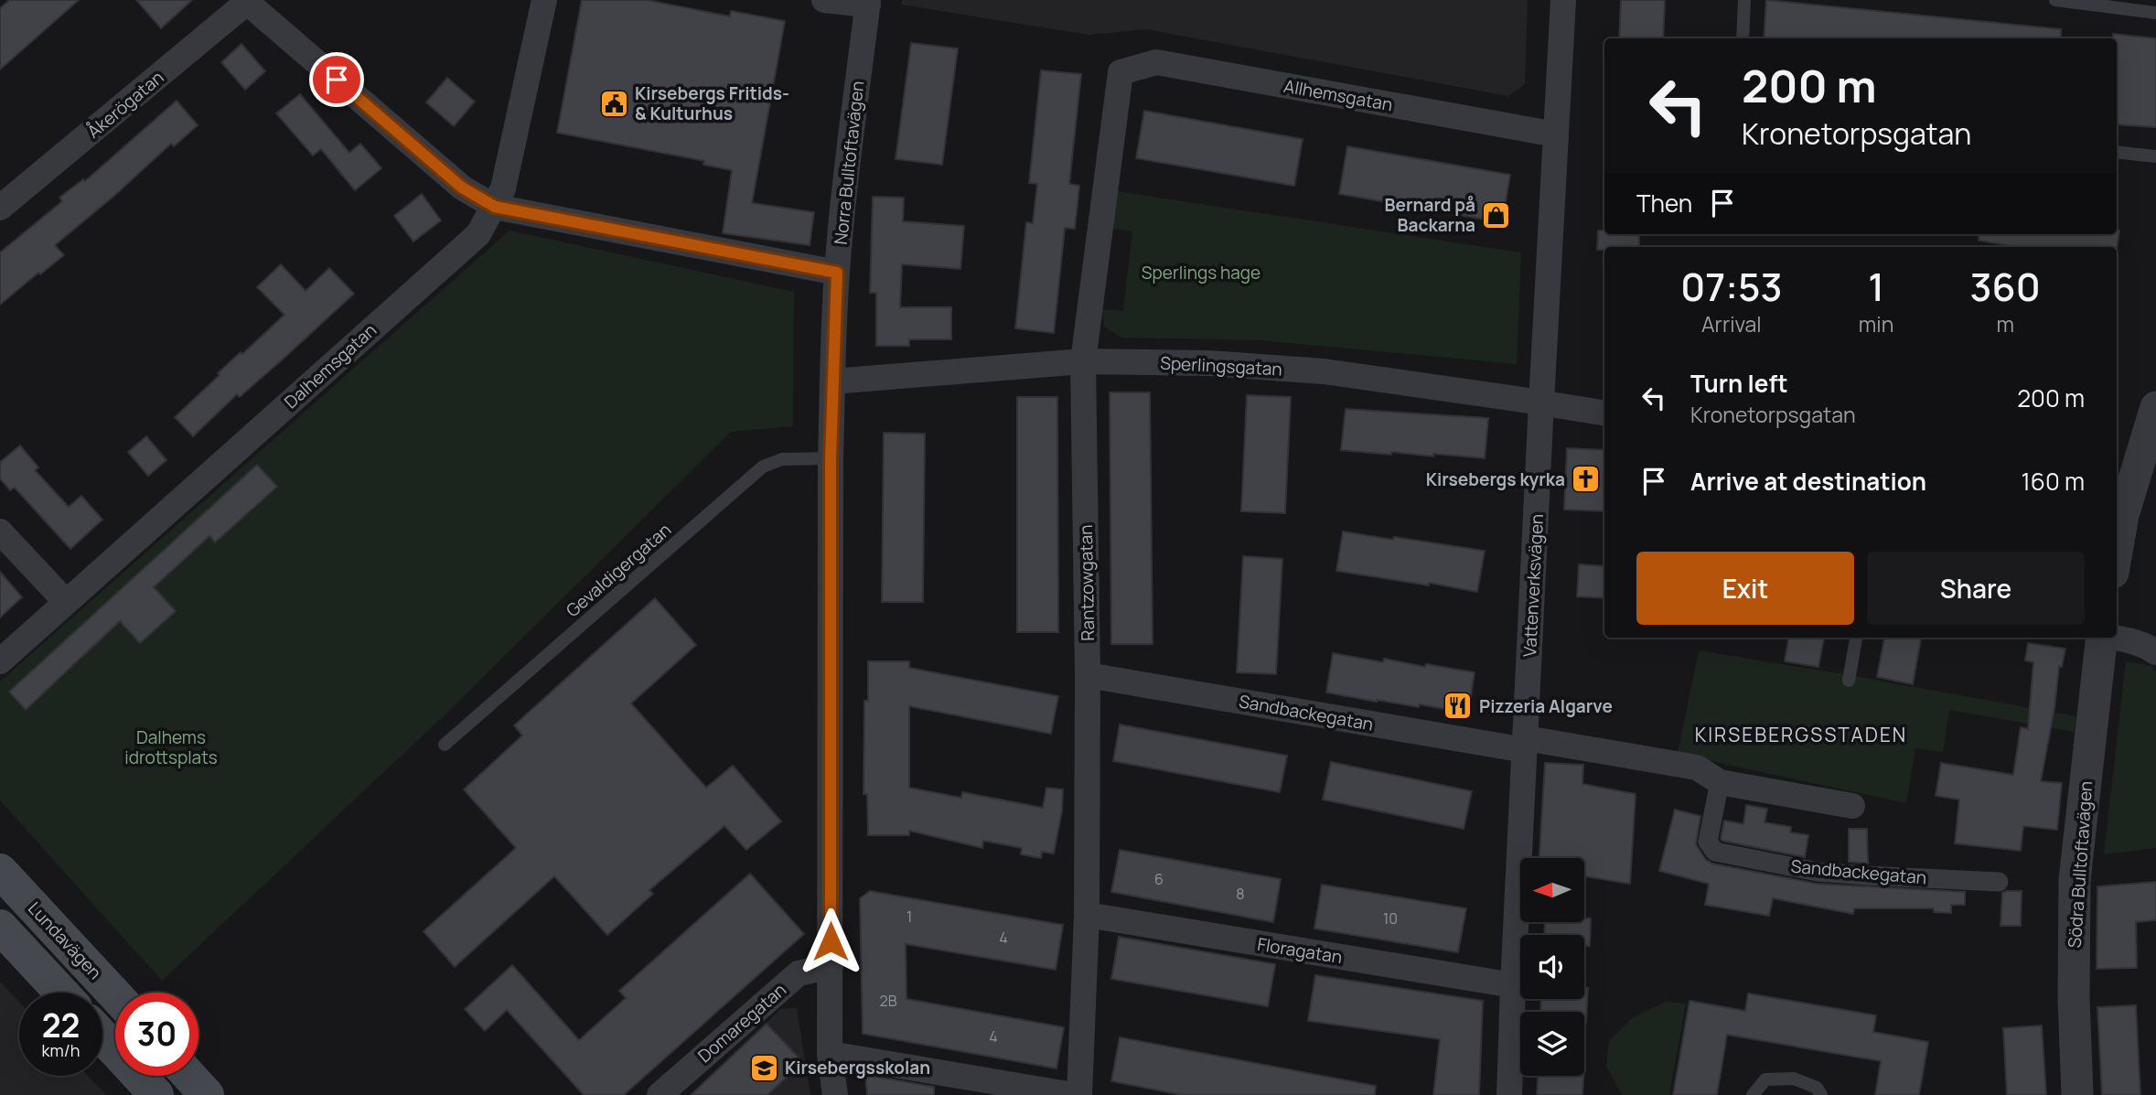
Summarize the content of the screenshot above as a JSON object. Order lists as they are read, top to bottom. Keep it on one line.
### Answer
{"streets":{"main road":["Lundavägen"],"street":["Allhemsgatan","Åkerögatan","Norra Bulltoftavägen","Dalhemsgatan","Sperlingsgatan","Rantzowgatan","Vattenverksvägen","Sandbackegatan","Södra Bulltoftavägen","Floragatan","Domaregatan"],"lane":["Gevaldigergatan"]},"crossings":[["Allhemsgatan","Rantzowgatan"],["Allhemsgatan","Vattenverksvägen"],["Norra Bulltoftavägen","Sperlingsgatan"],["Norra Bulltoftavägen","Gevaldigergatan"],["Norra Bulltoftavägen","Domaregatan"],["Sperlingsgatan","Rantzowgatan"],["Sperlingsgatan","Vattenverksvägen"],["Rantzowgatan","Sandbackegatan"],["Rantzowgatan","Floragatan"],["Vattenverksvägen","Sandbackegatan"],["Vattenverksvägen","Floragatan"]],"districts":["KIRSEBERGSSTADEN"],"parks":["Sperlings hage","Dalhems idrottsplats"],"places":{"public building":["Kirsebergs Fritids- & Kulturhus"],"shop":["Bernard på Backarna"],"church":["Kirsebergs kyrka"],"restaurant":["Pizzeria Algarve"],"school or university":["Kirsebergsskolan"]},"house_numbers":["6","8","1","10","4","2B","4"],"north":"left","page":{"turn":["200 m","Kronetorpsgatan"],"then":"Then","eta":["07:53","Arrival","1","min","360","m"],"list":[{"name":"Turn left","note":"Kronetorpsgatan","value":"200 m"},{"name":"Arrive at destination","value":"160 m"}],"buttons":["Exit","Share"],"speed":"22 km/h","limit":"30"}}
